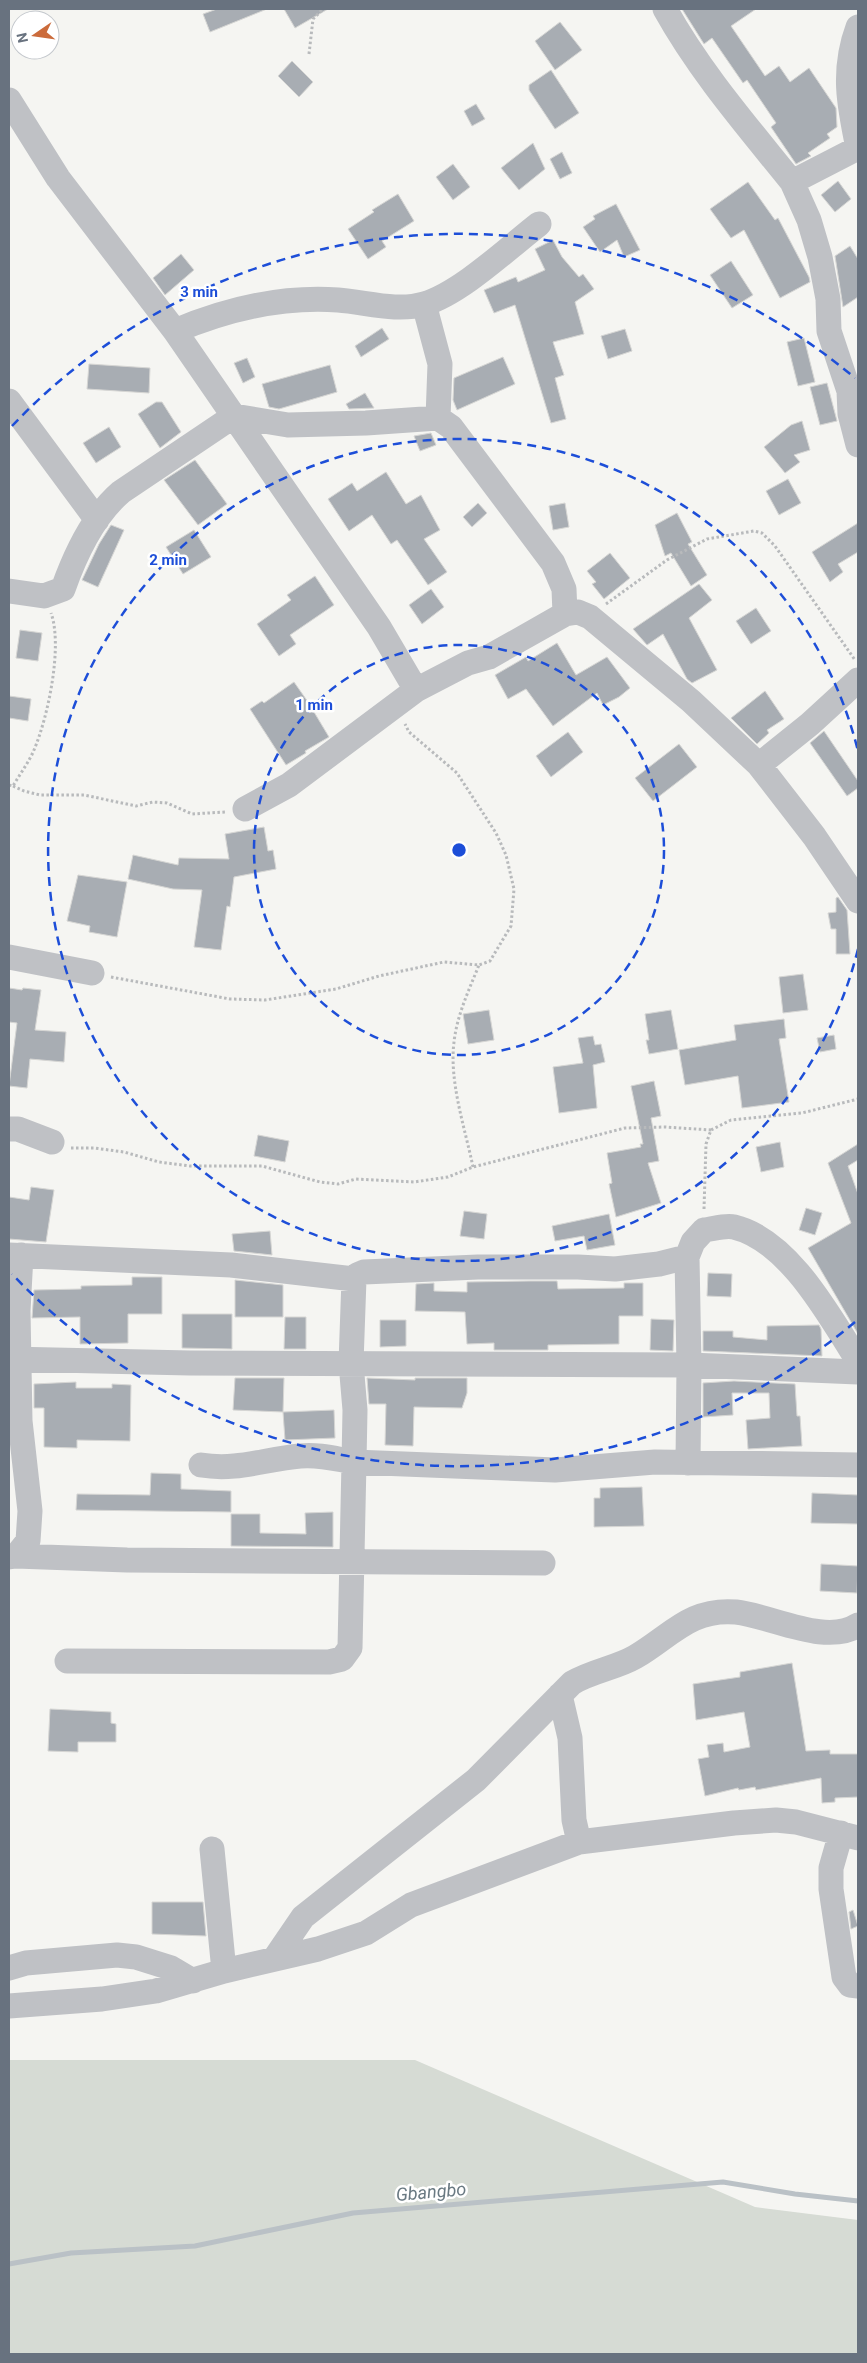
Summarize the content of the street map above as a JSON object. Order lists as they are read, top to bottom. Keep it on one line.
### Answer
{"water":["Gbangbo"],"north":"left","rings":["3 min","2 min","1 min"]}
